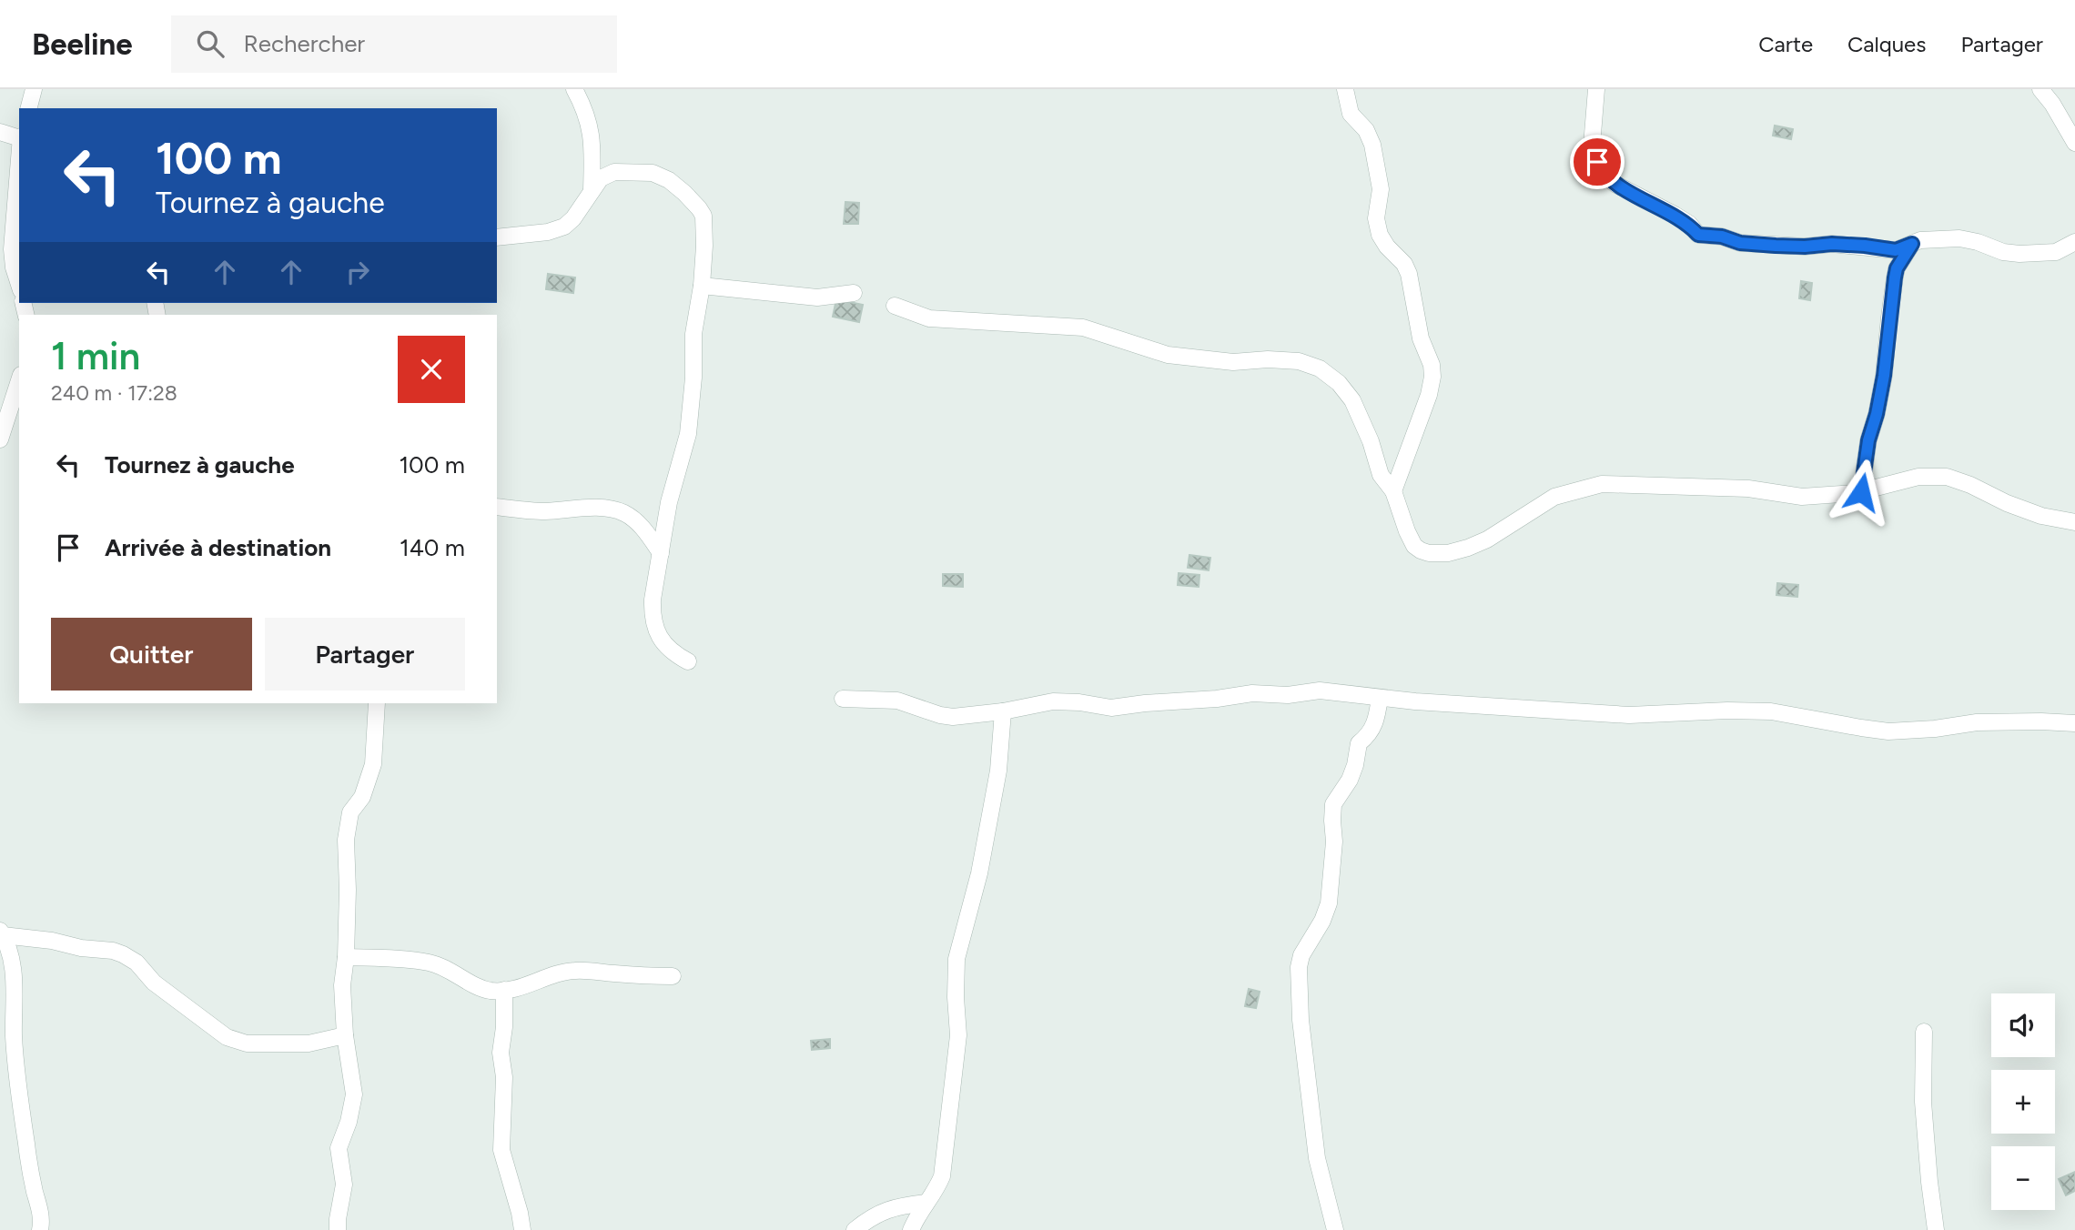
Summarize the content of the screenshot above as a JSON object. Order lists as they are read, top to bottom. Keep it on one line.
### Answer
{"page":{"header":"Beeline","search":"Rechercher","nav":["Carte","Calques","Partager"],"turn":["100 m","Tournez à gauche"],"heading":["1 min","240 m · 17:28"],"list":[{"name":"Tournez à gauche","value":"100 m"},{"name":"Arrivée à destination","value":"140 m"}],"buttons":["Quitter","Partager"],"map_buttons":["+","−"]}}
